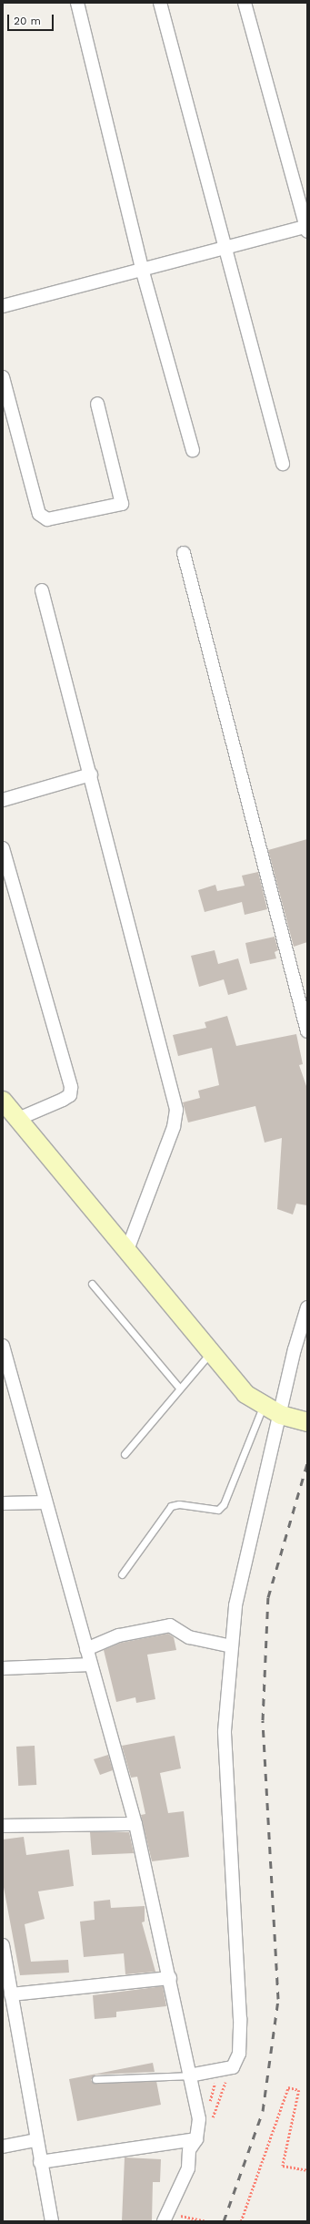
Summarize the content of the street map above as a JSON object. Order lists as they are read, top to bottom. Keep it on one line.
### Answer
{"scale_bar":"20 m"}
